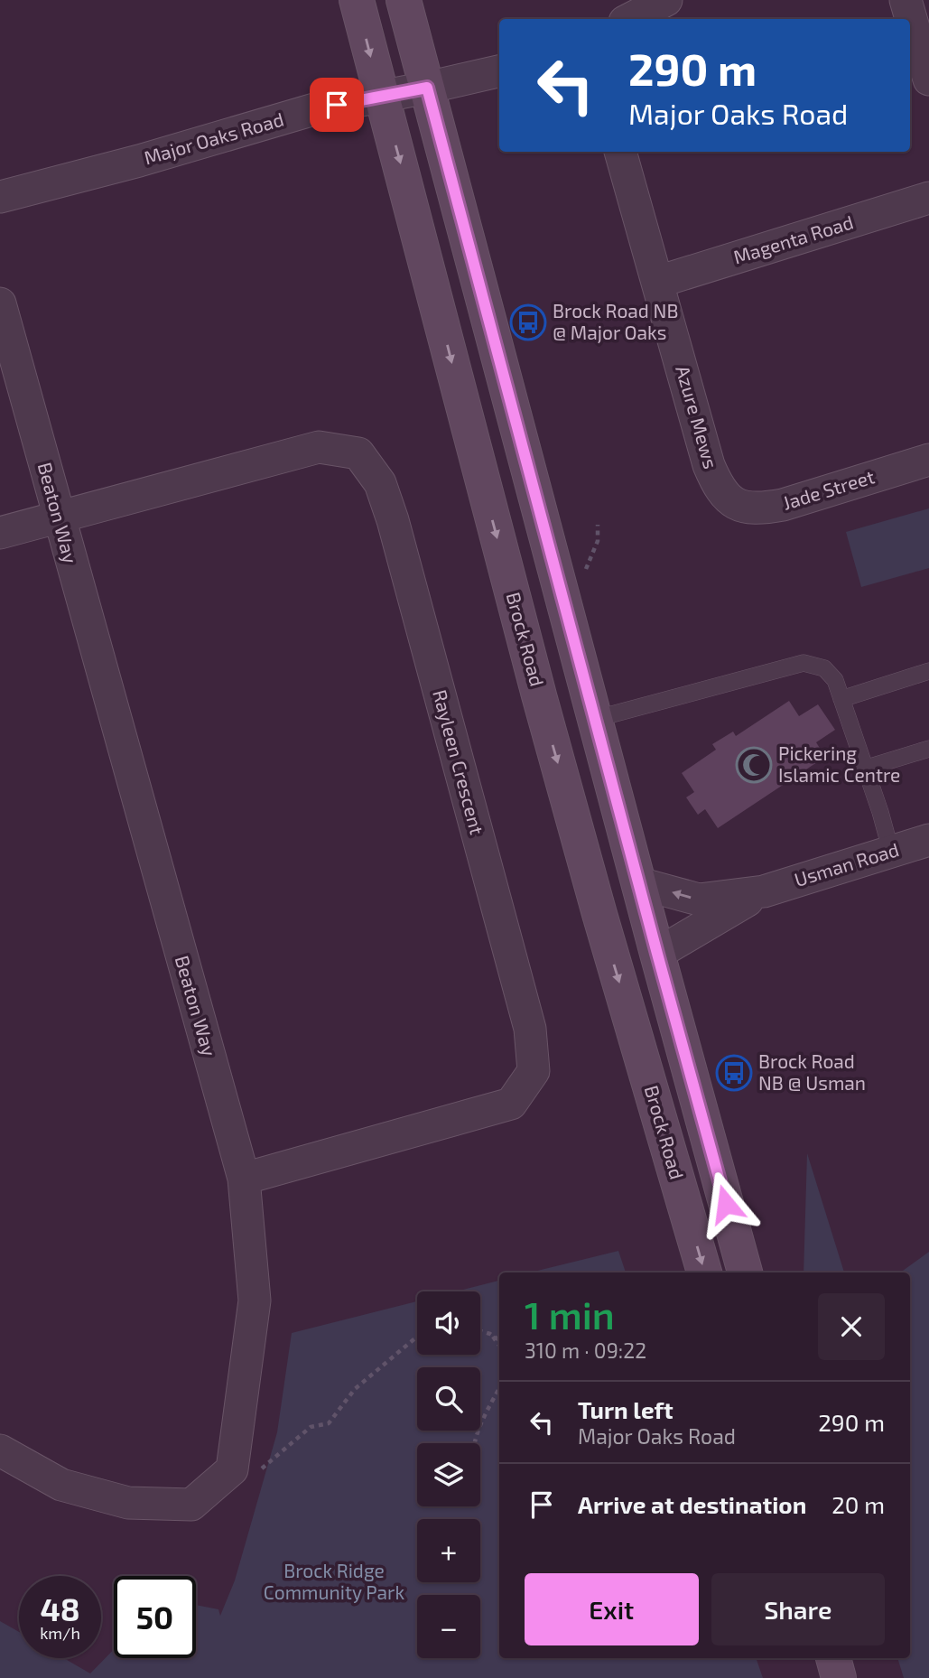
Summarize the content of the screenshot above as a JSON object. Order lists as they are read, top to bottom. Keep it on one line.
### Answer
{"streets":{"main road":["Brock Road"],"street":["Major Oaks Road","Magenta Road","Azure Mews","Jade Street","Beaton Way","Rayleen Crescent","Usman Road"]},"crossings":[["Major Oaks Road","Brock Road"],["Magenta Road","Azure Mews"],["Azure Mews","Jade Street"],["Beaton Way","Rayleen Crescent"]],"parks":["Brock Ridge Community Park"],"places":{"bus stop":["Brock Road NB @ Major Oaks","Brock Road NB @ Usman"],"mosque":["Pickering Islamic Centre"]},"page":{"turn":["290 m","Major Oaks Road"],"heading":["1 min","310 m · 09:22"],"map_buttons":["+","−"],"list":[{"name":"Turn left","note":"Major Oaks Road","value":"290 m"},{"name":"Arrive at destination","value":"20 m"}],"buttons":["Exit","Share"],"speed":"48 km/h","limit":"50"}}
